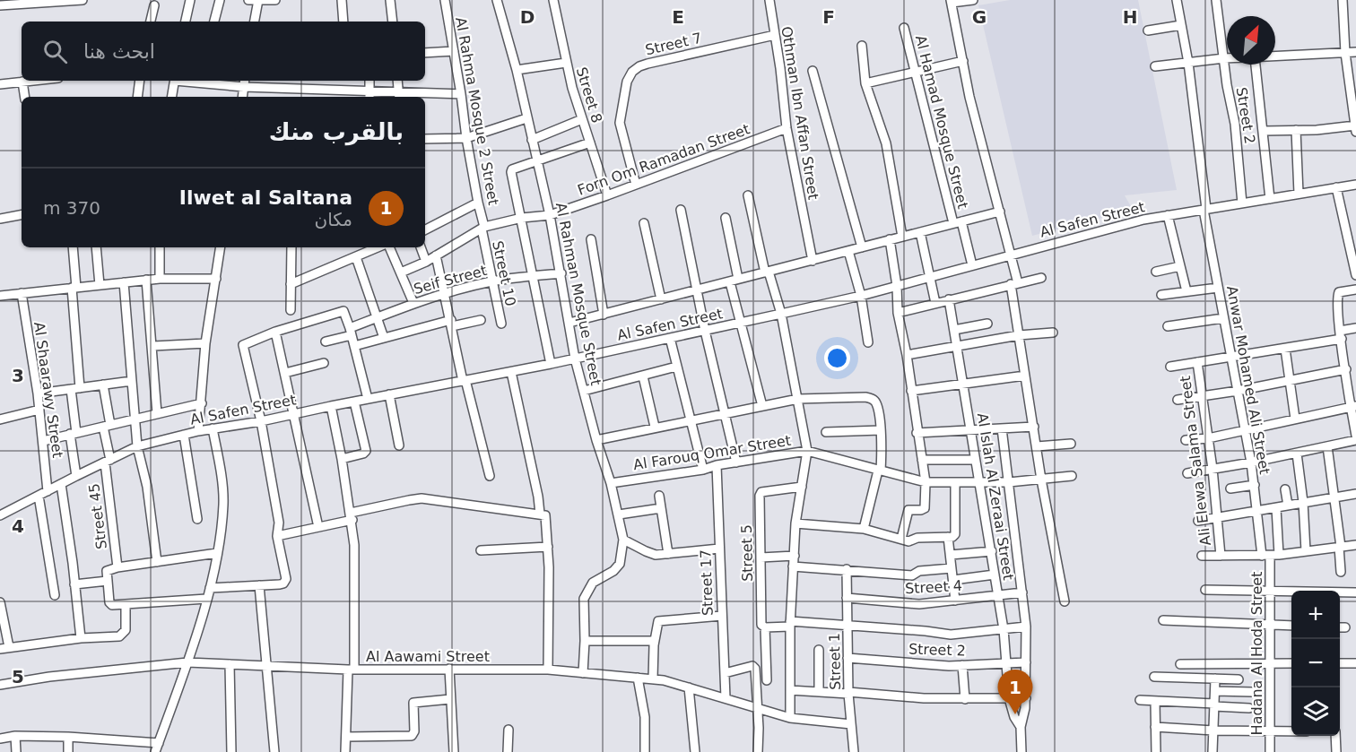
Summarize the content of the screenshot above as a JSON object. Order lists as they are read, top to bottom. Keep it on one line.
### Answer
{"streets":{"street":["Street 7","Street 8","Al Rahma Mosque 2 Street","Othman Ibn Affan Street","Street 2","Al Hamad Mosque Street","Forn Om Ramadan Street","Al Safen Street","Street 10","Seif Street","Al Rahman Mosque Street","Anwar Mohamed Ali Street","Al Shaarawy Street","Al Farouq Omar Street","Ali Elewa Salama Street","Al Islah Al Zeraai Street","Street 45","Street 5","Street 17","Street 4","Hadana Al Hoda Street","Al Aawami Street","Street 1"]},"crossings":[["Street 7","Othman Ibn Affan Street"],["Street 7","Forn Om Ramadan Street"],["Street 8","Forn Om Ramadan Street"],["Al Rahma Mosque 2 Street","Forn Om Ramadan Street"],["Al Rahma Mosque 2 Street","Street 10"],["Othman Ibn Affan Street","Forn Om Ramadan Street"],["Street 2","Al Safen Street"],["Street 2","Al Islah Al Zeraai Street"],["Street 2","Street 1"],["Al Hamad Mosque Street","Al Safen Street"],["Forn Om Ramadan Street","Street 10"],["Forn Om Ramadan Street","Al Rahman Mosque Street"],["Al Safen Street","Al Rahman Mosque Street"],["Al Safen Street","Anwar Mohamed Ali Street"],["Al Safen Street","Al Shaarawy Street"],["Al Safen Street","Street 45"],["Street 10","Seif Street"],["Seif Street","Al Rahman Mosque Street"],["Al Rahman Mosque Street","Al Farouq Omar Street"],["Al Rahman Mosque Street","Al Aawami Street"],["Anwar Mohamed Ali Street","Hadana Al Hoda Street"],["Al Farouq Omar Street","Al Islah Al Zeraai Street"],["Al Farouq Omar Street","Street 17"],["Al Islah Al Zeraai Street","Street 4"],["Street 17","Al Aawami Street"],["Street 4","Street 1"],["Al Aawami Street","Street 1"]],"north":"top right","page":{"search":"ابحث هنا","heading":"بالقرب منك","list":[{"mark":"1","name":"Ilwet al Saltana","note":"مكان","value":"370 m"}],"map_buttons":["+","−"],"pins":"1"},"grid":{"columns":["D","E","F","G","H"],"rows":["3","4","5"]}}
